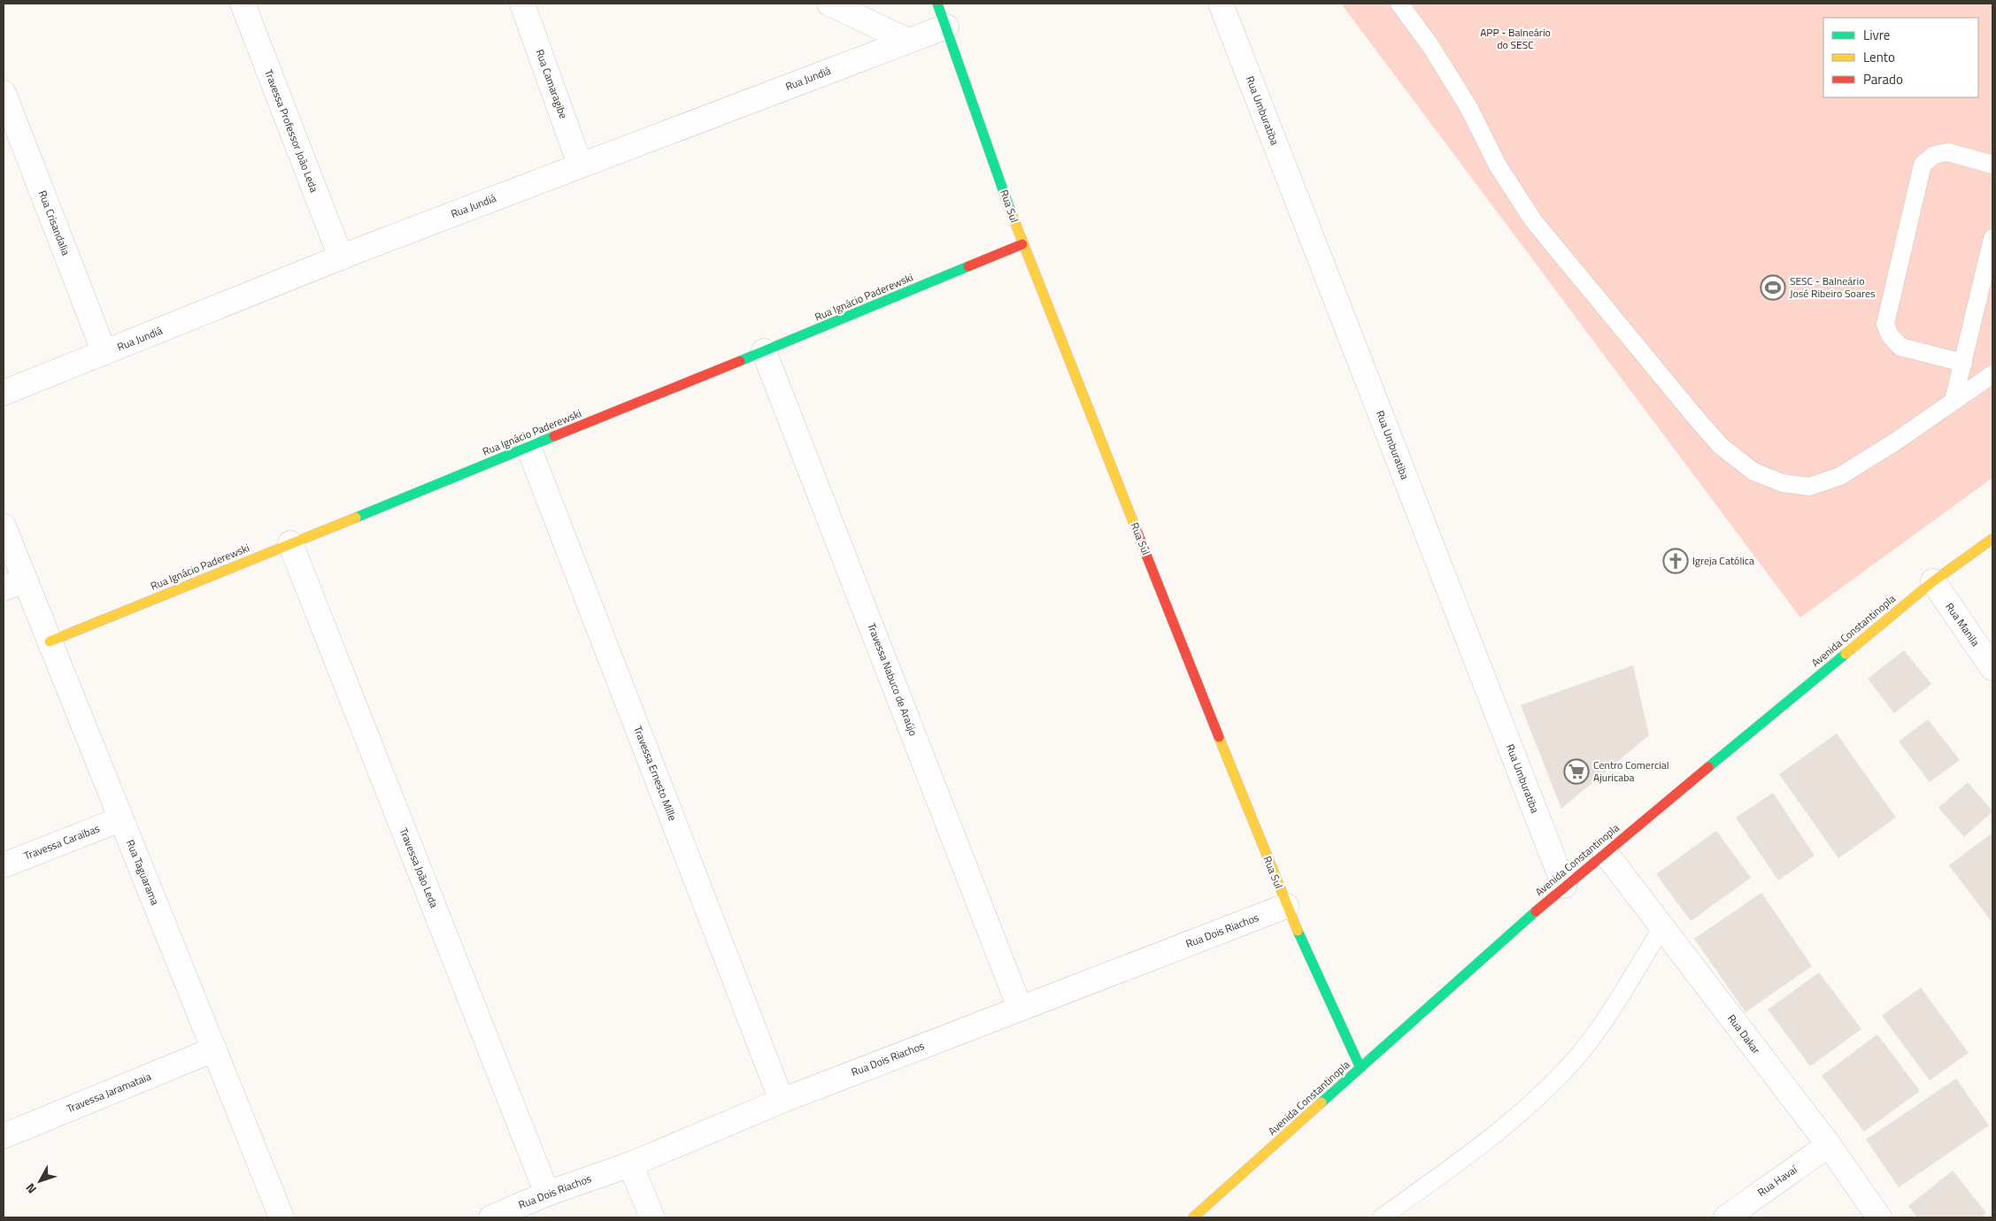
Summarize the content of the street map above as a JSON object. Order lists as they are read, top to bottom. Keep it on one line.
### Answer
{"streets":{"street":["Rua Jundiá","Rua Camaragibe","Rua Umburatiba","Travessa Professor João Leda","Rua Sul","Rua Crisandalia","Rua Ignácio Paderewski","Rua Manila","Avenida Constantinopla","Travessa Nabuco de Araújo","Travessa Ernesto Mille","Travessa Caraibas","Travessa João Leda","Rua Taguarama","Rua Dois Riachos","Rua Dakar","Travessa Jaramataia","Rua Havaí"]},"crossings":[["Rua Jundiá","Rua Camaragibe"],["Rua Jundiá","Travessa Professor João Leda"],["Rua Jundiá","Rua Sul"],["Rua Jundiá","Rua Crisandalia"],["Rua Umburatiba","Avenida Constantinopla"],["Rua Sul","Rua Ignácio Paderewski"],["Rua Sul","Avenida Constantinopla"],["Rua Sul","Rua Dois Riachos"],["Rua Ignácio Paderewski","Travessa Nabuco de Araújo"],["Rua Ignácio Paderewski","Travessa Ernesto Mille"],["Rua Ignácio Paderewski","Travessa João Leda"],["Rua Ignácio Paderewski","Rua Taguarama"],["Rua Manila","Avenida Constantinopla"],["Avenida Constantinopla","Rua Dakar"],["Travessa Nabuco de Araújo","Rua Dois Riachos"],["Travessa Ernesto Mille","Rua Dois Riachos"],["Travessa Caraibas","Rua Taguarama"],["Travessa João Leda","Rua Dois Riachos"],["Rua Taguarama","Travessa Jaramataia"],["Rua Dakar","Rua Havaí"]],"parks":["APP - Balneário do SESC"],"places":{"sports":["SESC - Balneário José Ribeiro Soares"],"church":["Igreja Católica"],"supermarket":["Centro Comercial Ajuricaba"]},"legend":["Livre","Lento","Parado"],"north":"bottom left"}
